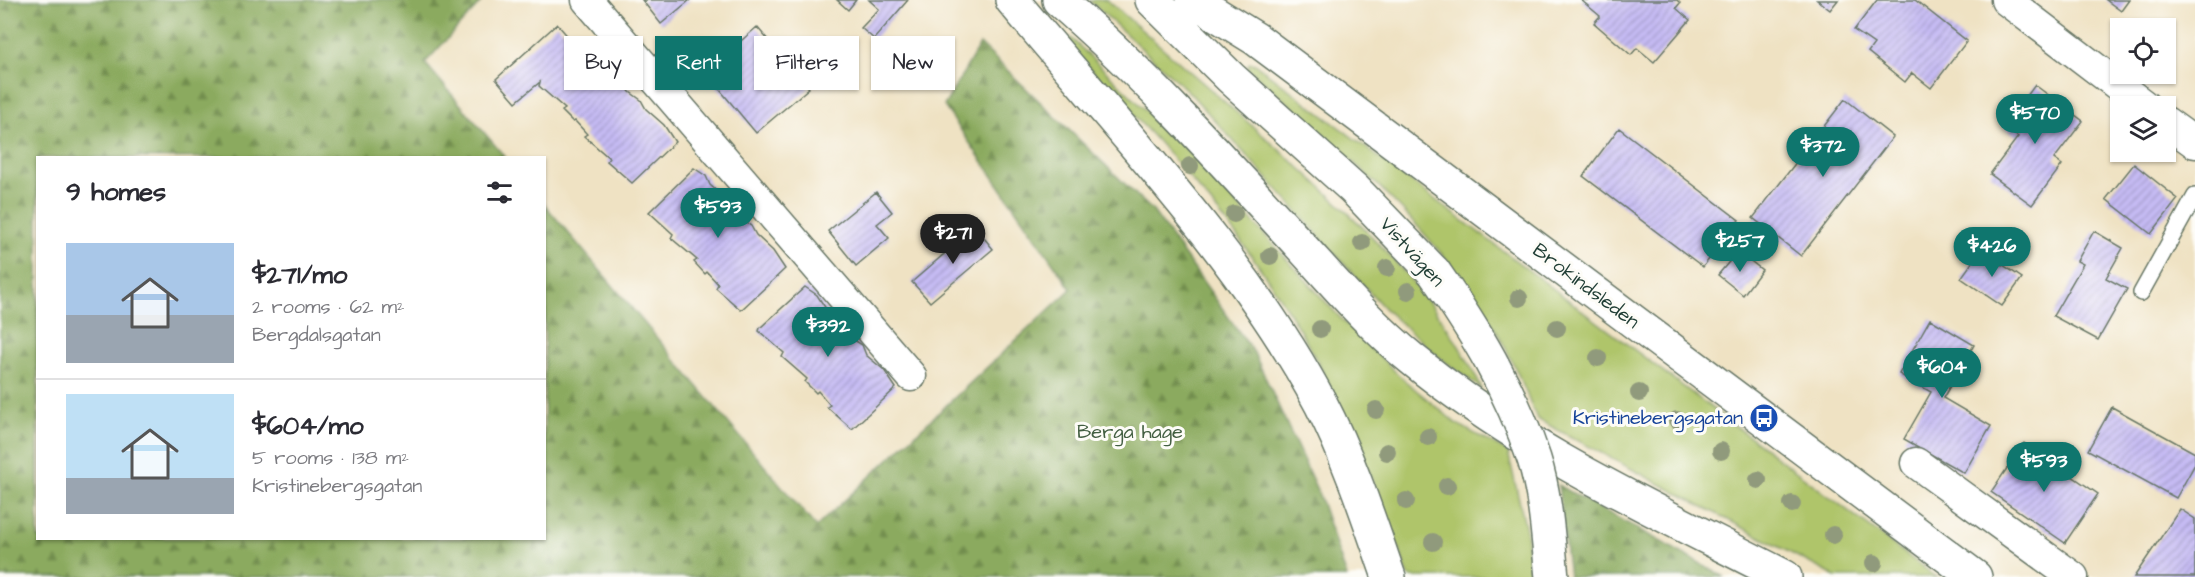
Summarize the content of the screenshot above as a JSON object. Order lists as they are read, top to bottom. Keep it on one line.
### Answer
{"streets":{"main road":["Vistvägen","Brokindsleden"]},"parks":["Berga hage"],"places":{"bus stop":["Kristinebergsgatan"]},"page":{"chip":["Buy","Rent","Filters","New"],"price":["$570","$372","$593","$271","$257","$426","$392","$604","$593"],"heading":"9 homes","list":[{"name":"$271/mo","note":"2 rooms · 62 m² · Bergdalsgatan"},{"name":"$604/mo","note":"5 rooms · 138 m² · Kristinebergsgatan"}]}}
